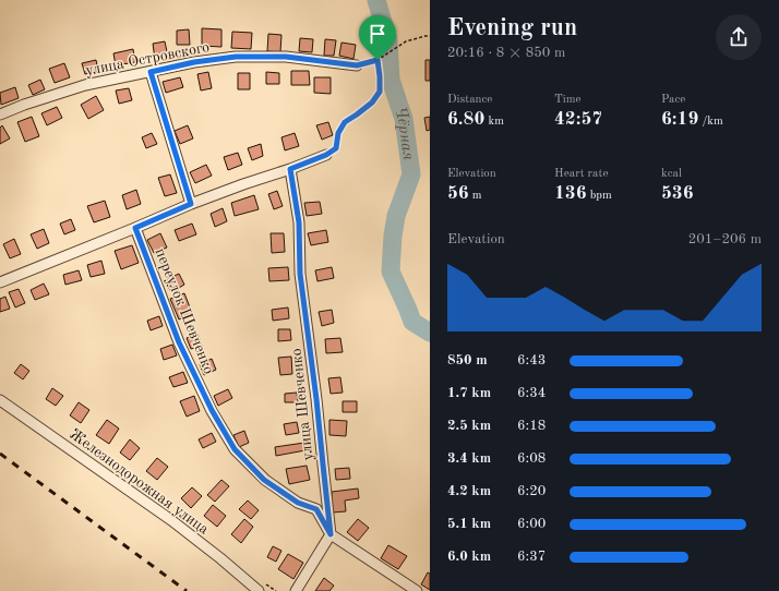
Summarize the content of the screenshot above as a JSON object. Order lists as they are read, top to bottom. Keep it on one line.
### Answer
{"streets":{"street":["улица Островского","переулок Шевченко","улица Шевченко","Железнодорожная улица"]},"crossings":[["переулок Шевченко","улица Шевченко"]],"water":["Чёрная"],"page":{"heading":["Evening run","20:16 · 8 × 850 m"],"stats":[["Distance","6.80 km"],["Time","42:57"],["Pace","6:19 /km"],["Elevation","56 m"],["Heart rate","136 bpm"],["kcal","536"]],"chart":["Elevation","201–206 m"],"list":[{"name":"850 m","note":"6:43"},{"name":"1.7 km","note":"6:34"},{"name":"2.5 km","note":"6:18"},{"name":"3.4 km","note":"6:08"},{"name":"4.2 km","note":"6:20"},{"name":"5.1 km","note":"6:00"},{"name":"6.0 km","note":"6:37"}]}}
